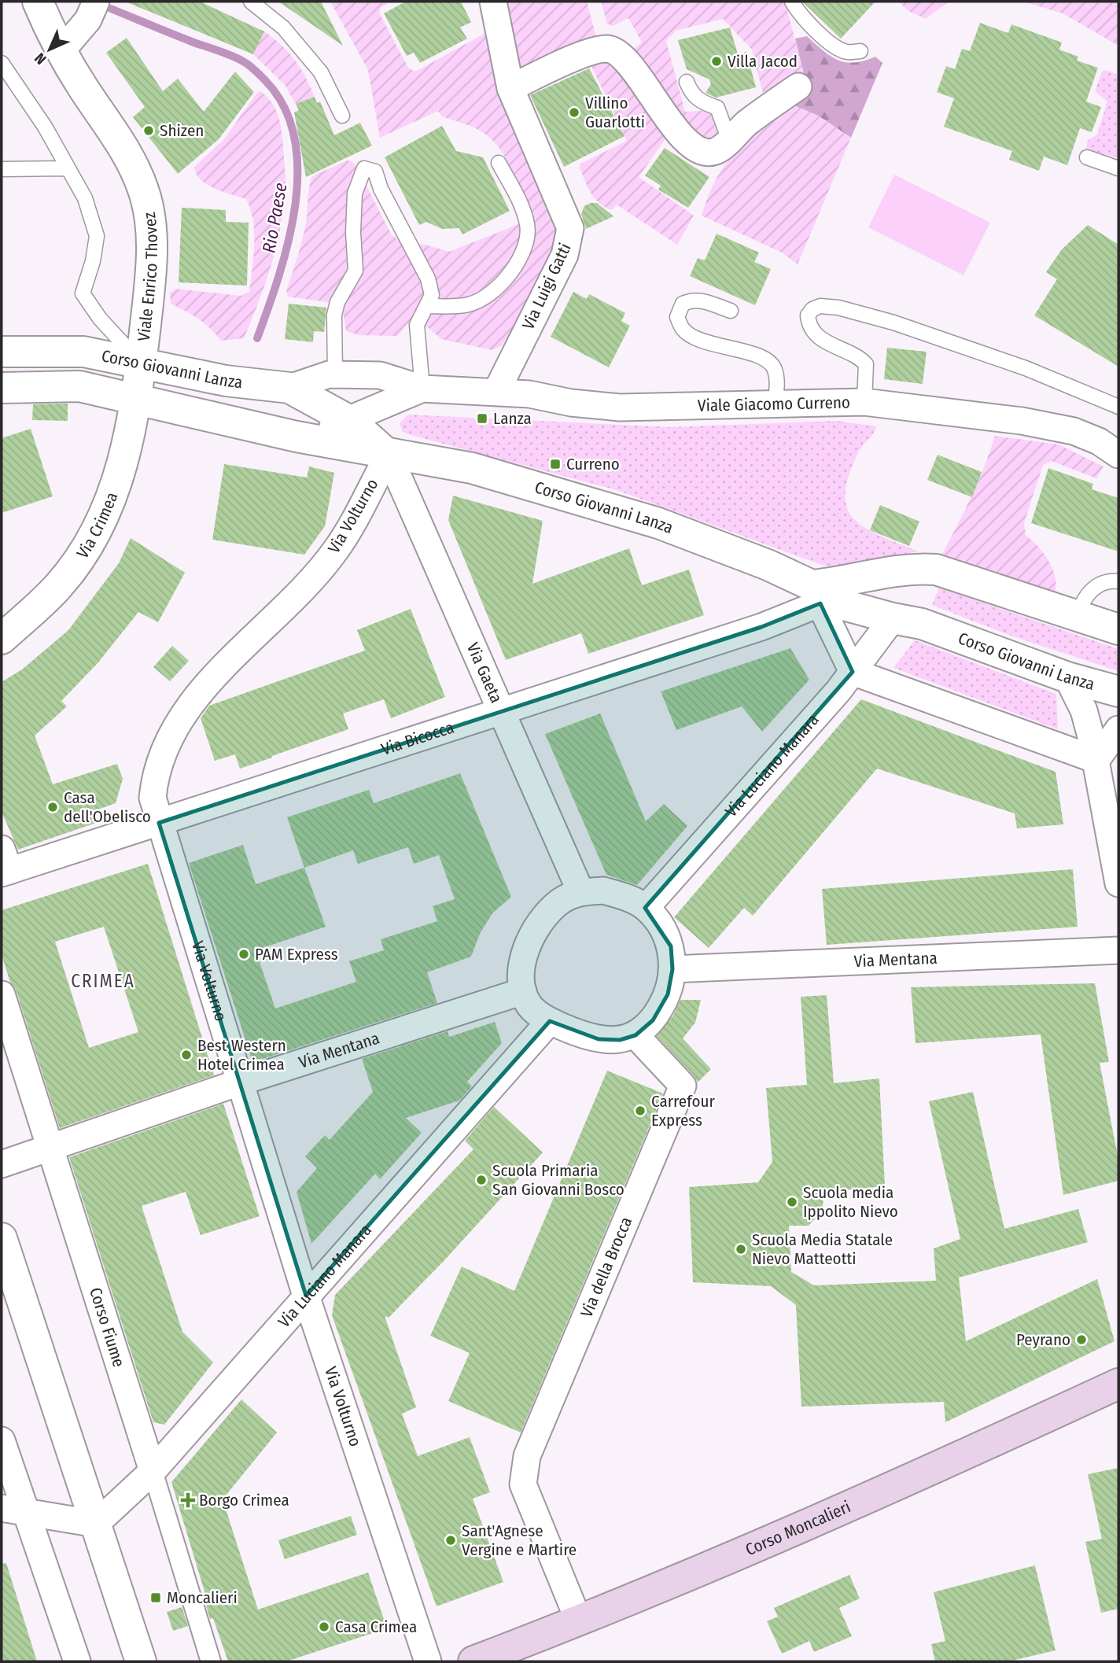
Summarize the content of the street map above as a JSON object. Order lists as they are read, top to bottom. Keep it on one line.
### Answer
{"streets":{"main road":["Corso Moncalieri"],"street":["Viale Enrico Thovez","Via Luigi Gatti","Corso Giovanni Lanza","Viale Giacomo Curreno","Via Volturno","Via Crimea","Via Gaeta","Via Bicocca","Via Luciano Manara","Via Mentana","Via della Brocca","Corso Fiume"]},"crossings":[["Viale Enrico Thovez","Corso Giovanni Lanza"],["Viale Enrico Thovez","Via Crimea"],["Via Luigi Gatti","Viale Giacomo Curreno"],["Corso Giovanni Lanza","Viale Giacomo Curreno"],["Corso Giovanni Lanza","Via Volturno"],["Corso Giovanni Lanza","Via Crimea"],["Corso Giovanni Lanza","Via Gaeta"],["Corso Giovanni Lanza","Via Bicocca"],["Corso Giovanni Lanza","Via Luciano Manara"],["Via Volturno","Via Gaeta"],["Via Volturno","Via Bicocca"],["Via Volturno","Via Luciano Manara"],["Via Volturno","Via Mentana"],["Via Gaeta","Via Bicocca"],["Via Gaeta","Via Luciano Manara"],["Via Gaeta","Via Mentana"],["Via Gaeta","Via della Brocca"],["Via Luciano Manara","Via Mentana"],["Via Luciano Manara","Via della Brocca"],["Via Luciano Manara","Corso Fiume"],["Via Mentana","Via della Brocca"],["Via Mentana","Corso Fiume"],["Via della Brocca","Corso Moncalieri"]],"districts":["CRIMEA"],"water":["Rio Paese"],"places":{"other":["Villa Jacod","Villino Guarlotti","Shizen","Casa dell'Obelisco","PAM Express","Best Western Hotel Crimea","Carrefour Express","Scuola Primaria San Giovanni Bosco","Scuola media Ippolito Nievo","Scuola Media Statale Nievo Matteotti","Peyrano","Sant'Agnese Vergine e Martire","Casa Crimea"],"transit":["Lanza","Curreno","Moncalieri"],"health":["Borgo Crimea"]},"north":"bottom left"}
